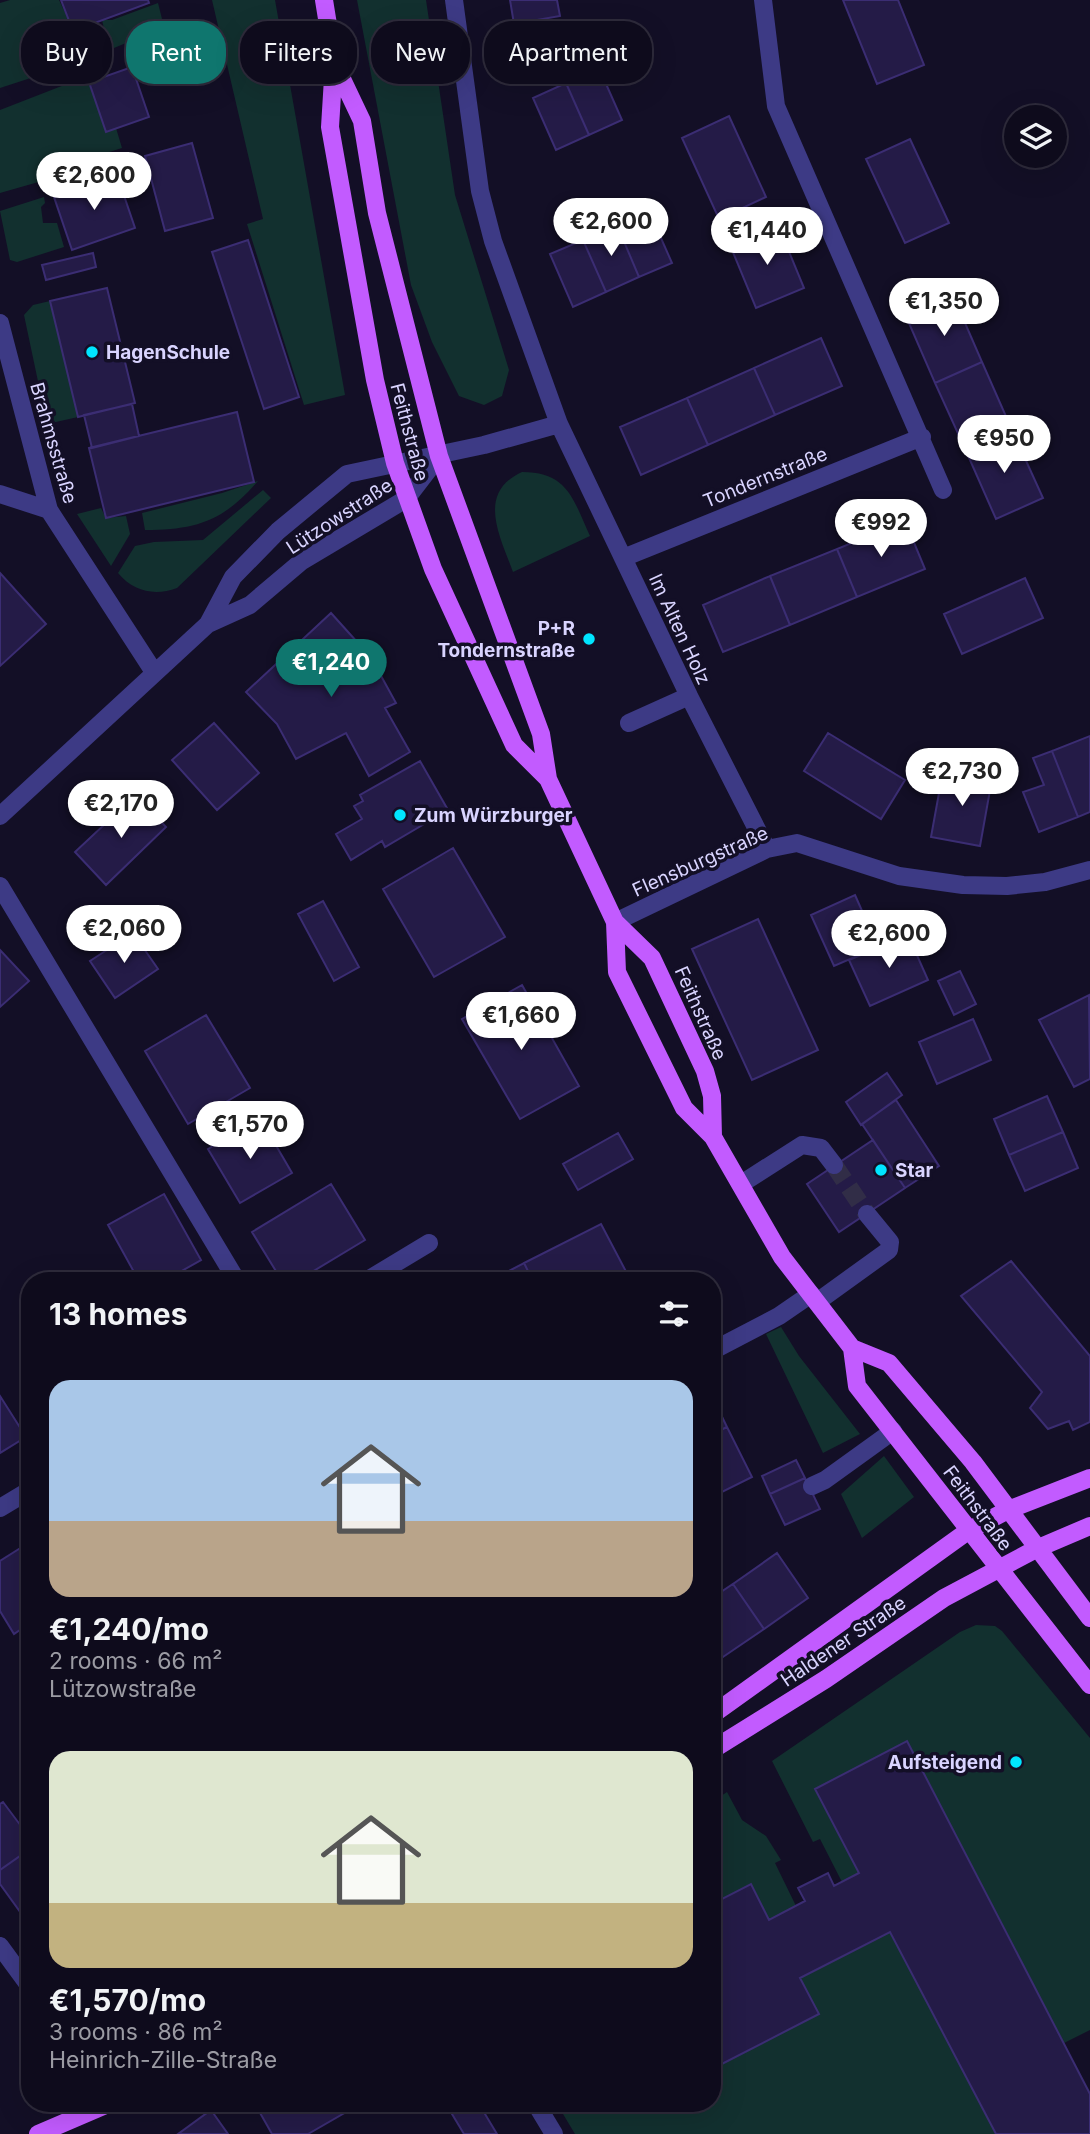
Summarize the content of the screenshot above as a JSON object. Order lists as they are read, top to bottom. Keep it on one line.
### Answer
{"streets":{"main road":["Feithstraße","Haldener Straße"],"street":["Brahmsstraße","Tondernstraße","Lützowstraße","Im Alten Holz","Flensburgstraße"]},"crossings":[["Feithstraße","Lützowstraße"],["Feithstraße","Flensburgstraße"],["Feithstraße","Haldener Straße"],["Brahmsstraße","Lützowstraße"],["Tondernstraße","Im Alten Holz"],["Im Alten Holz","Flensburgstraße"]],"places":["HagenSchule","P+R Tondernstraße","Zum Würzburger","Star","Aufsteigend"],"page":{"chip":["Buy","Rent","Filters","New","Apartment"],"price":["€2,600","€2,600","€1,440","€1,350","€950","€992","€1,240","€2,730","€2,170","€2,060","€2,600","€1,660","€1,570"],"heading":"13 homes","list":[{"name":"€1,240/mo","note":"2 rooms · 66 m² · Lützowstraße"},{"name":"€1,570/mo","note":"3 rooms · 86 m² · Heinrich-Zille-Straße"}]}}
